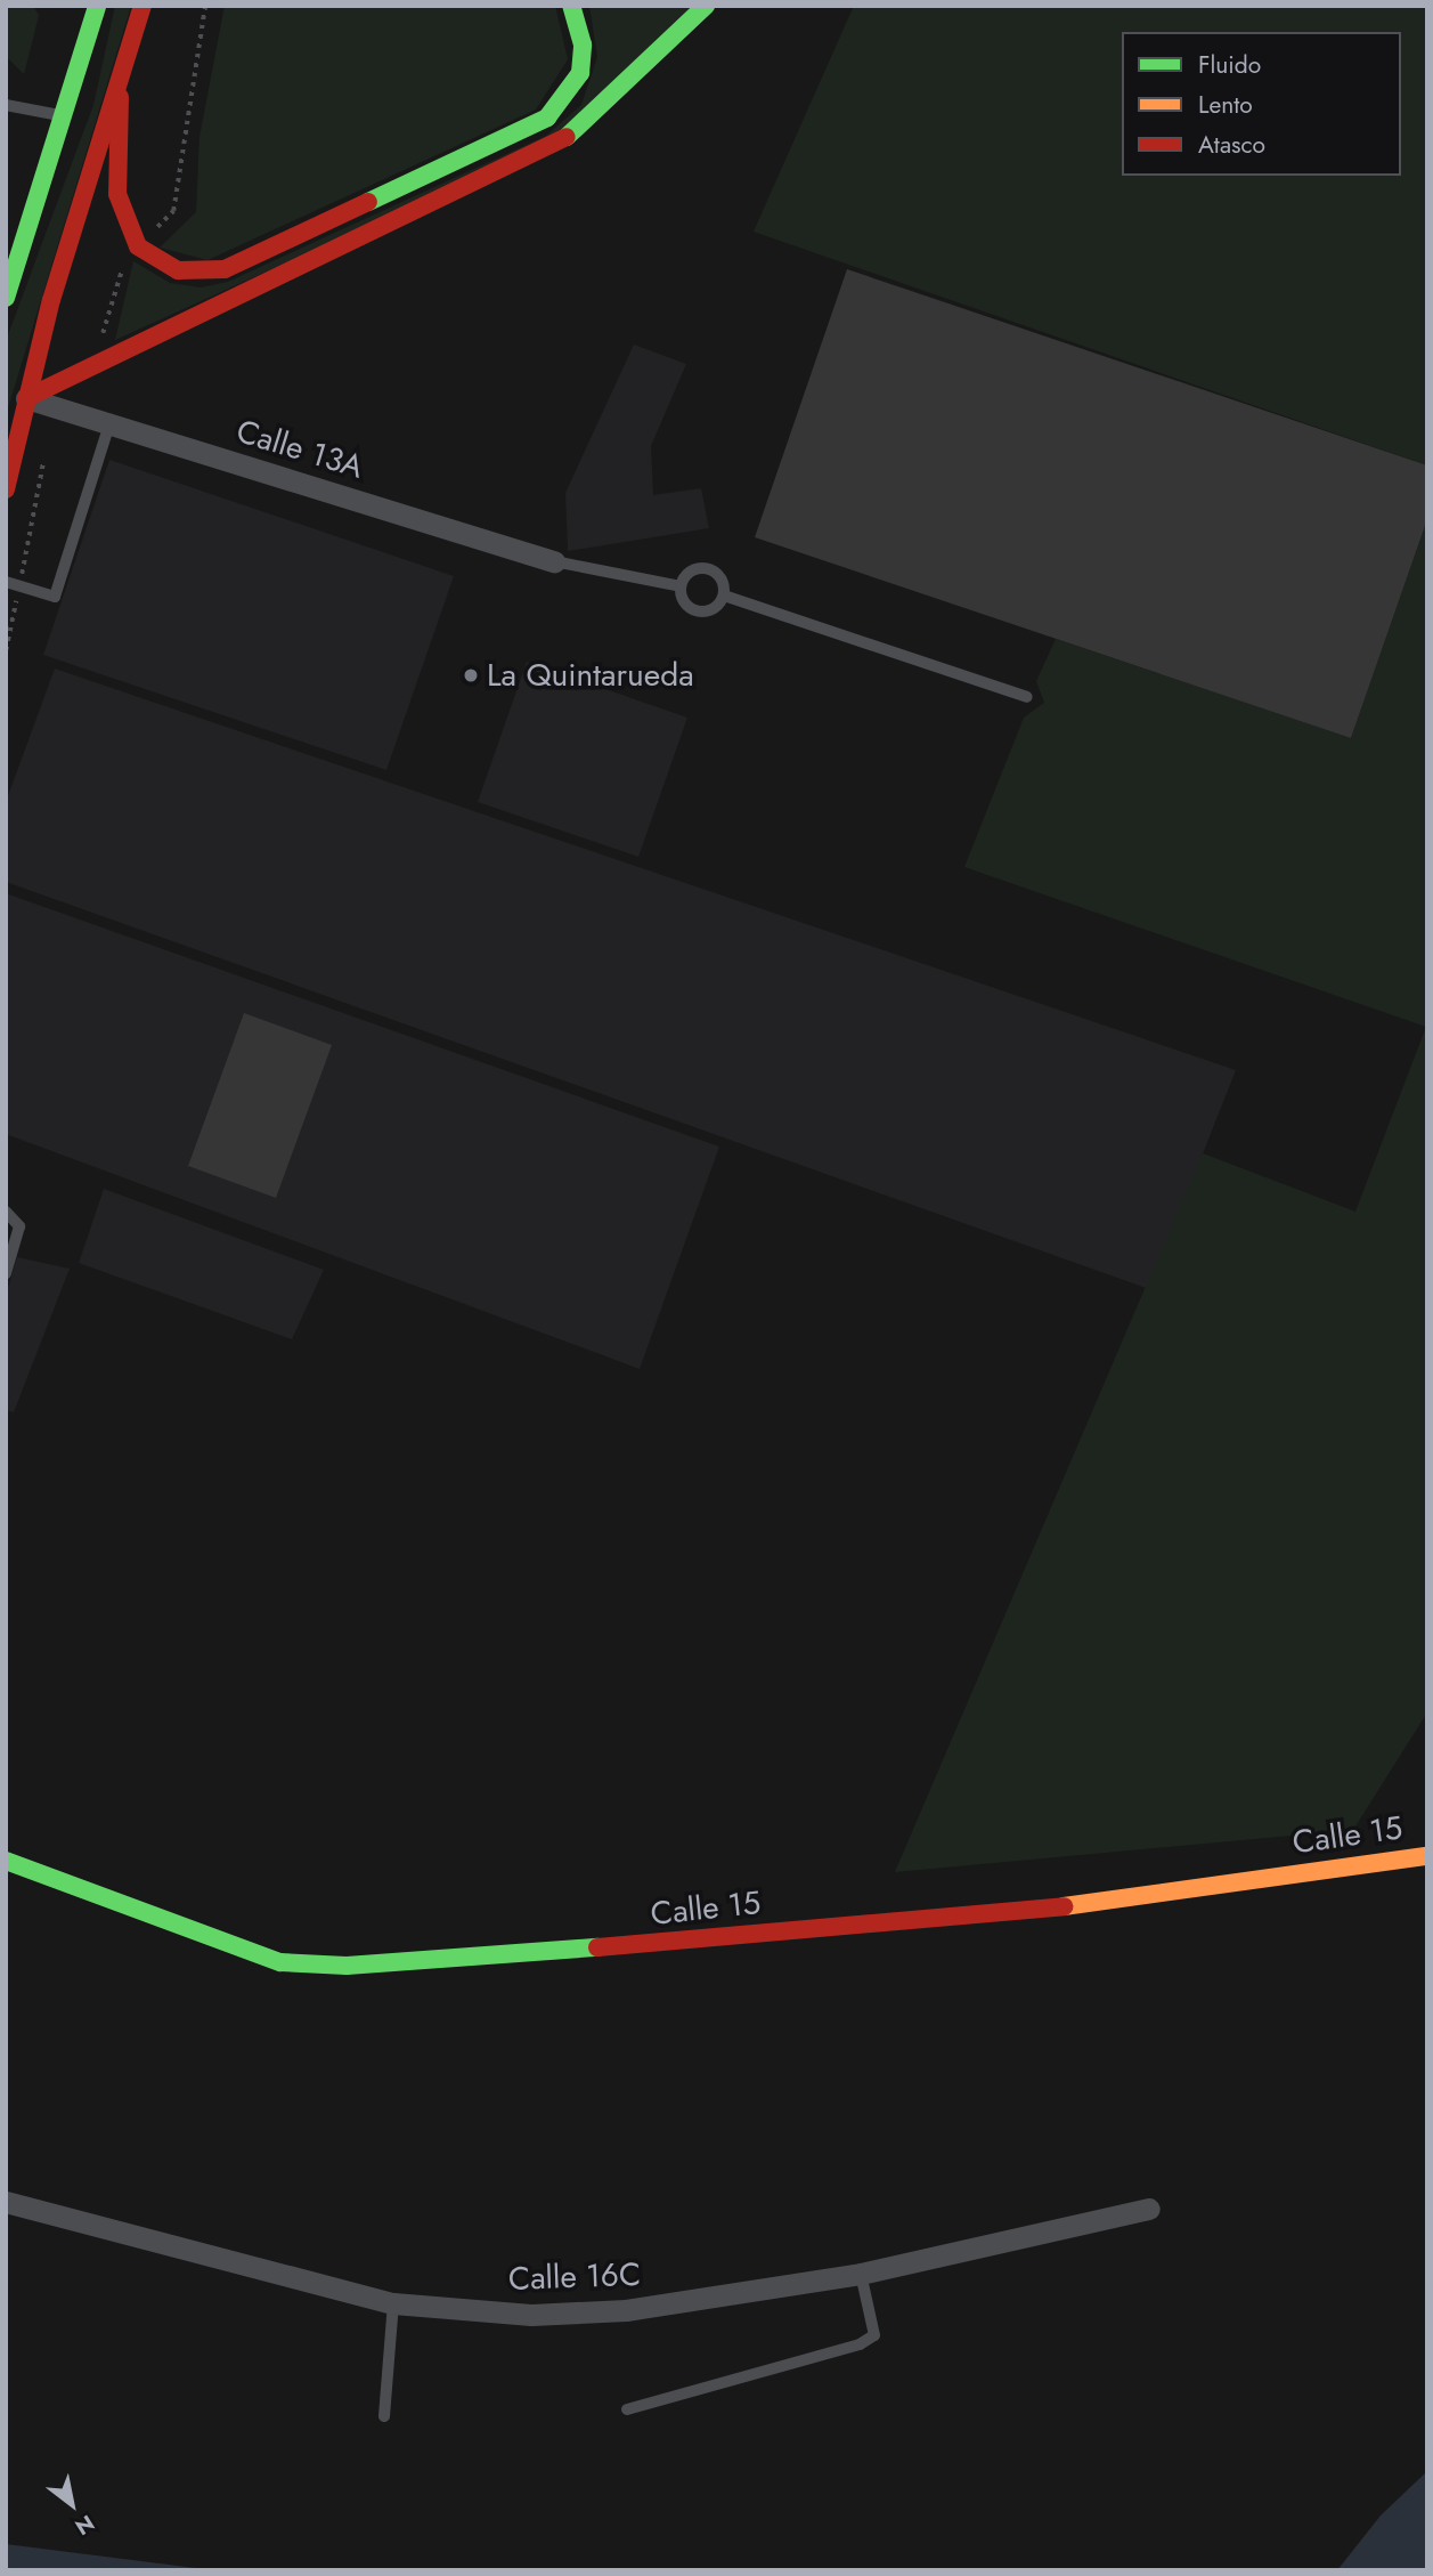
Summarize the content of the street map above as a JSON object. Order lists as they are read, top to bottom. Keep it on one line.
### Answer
{"streets":{"main road":["Calle 15"],"street":["Calle 13A","Calle 16C"]},"places":["La Quintarueda"],"legend":["Fluido","Lento","Atasco"],"north":"bottom right"}
